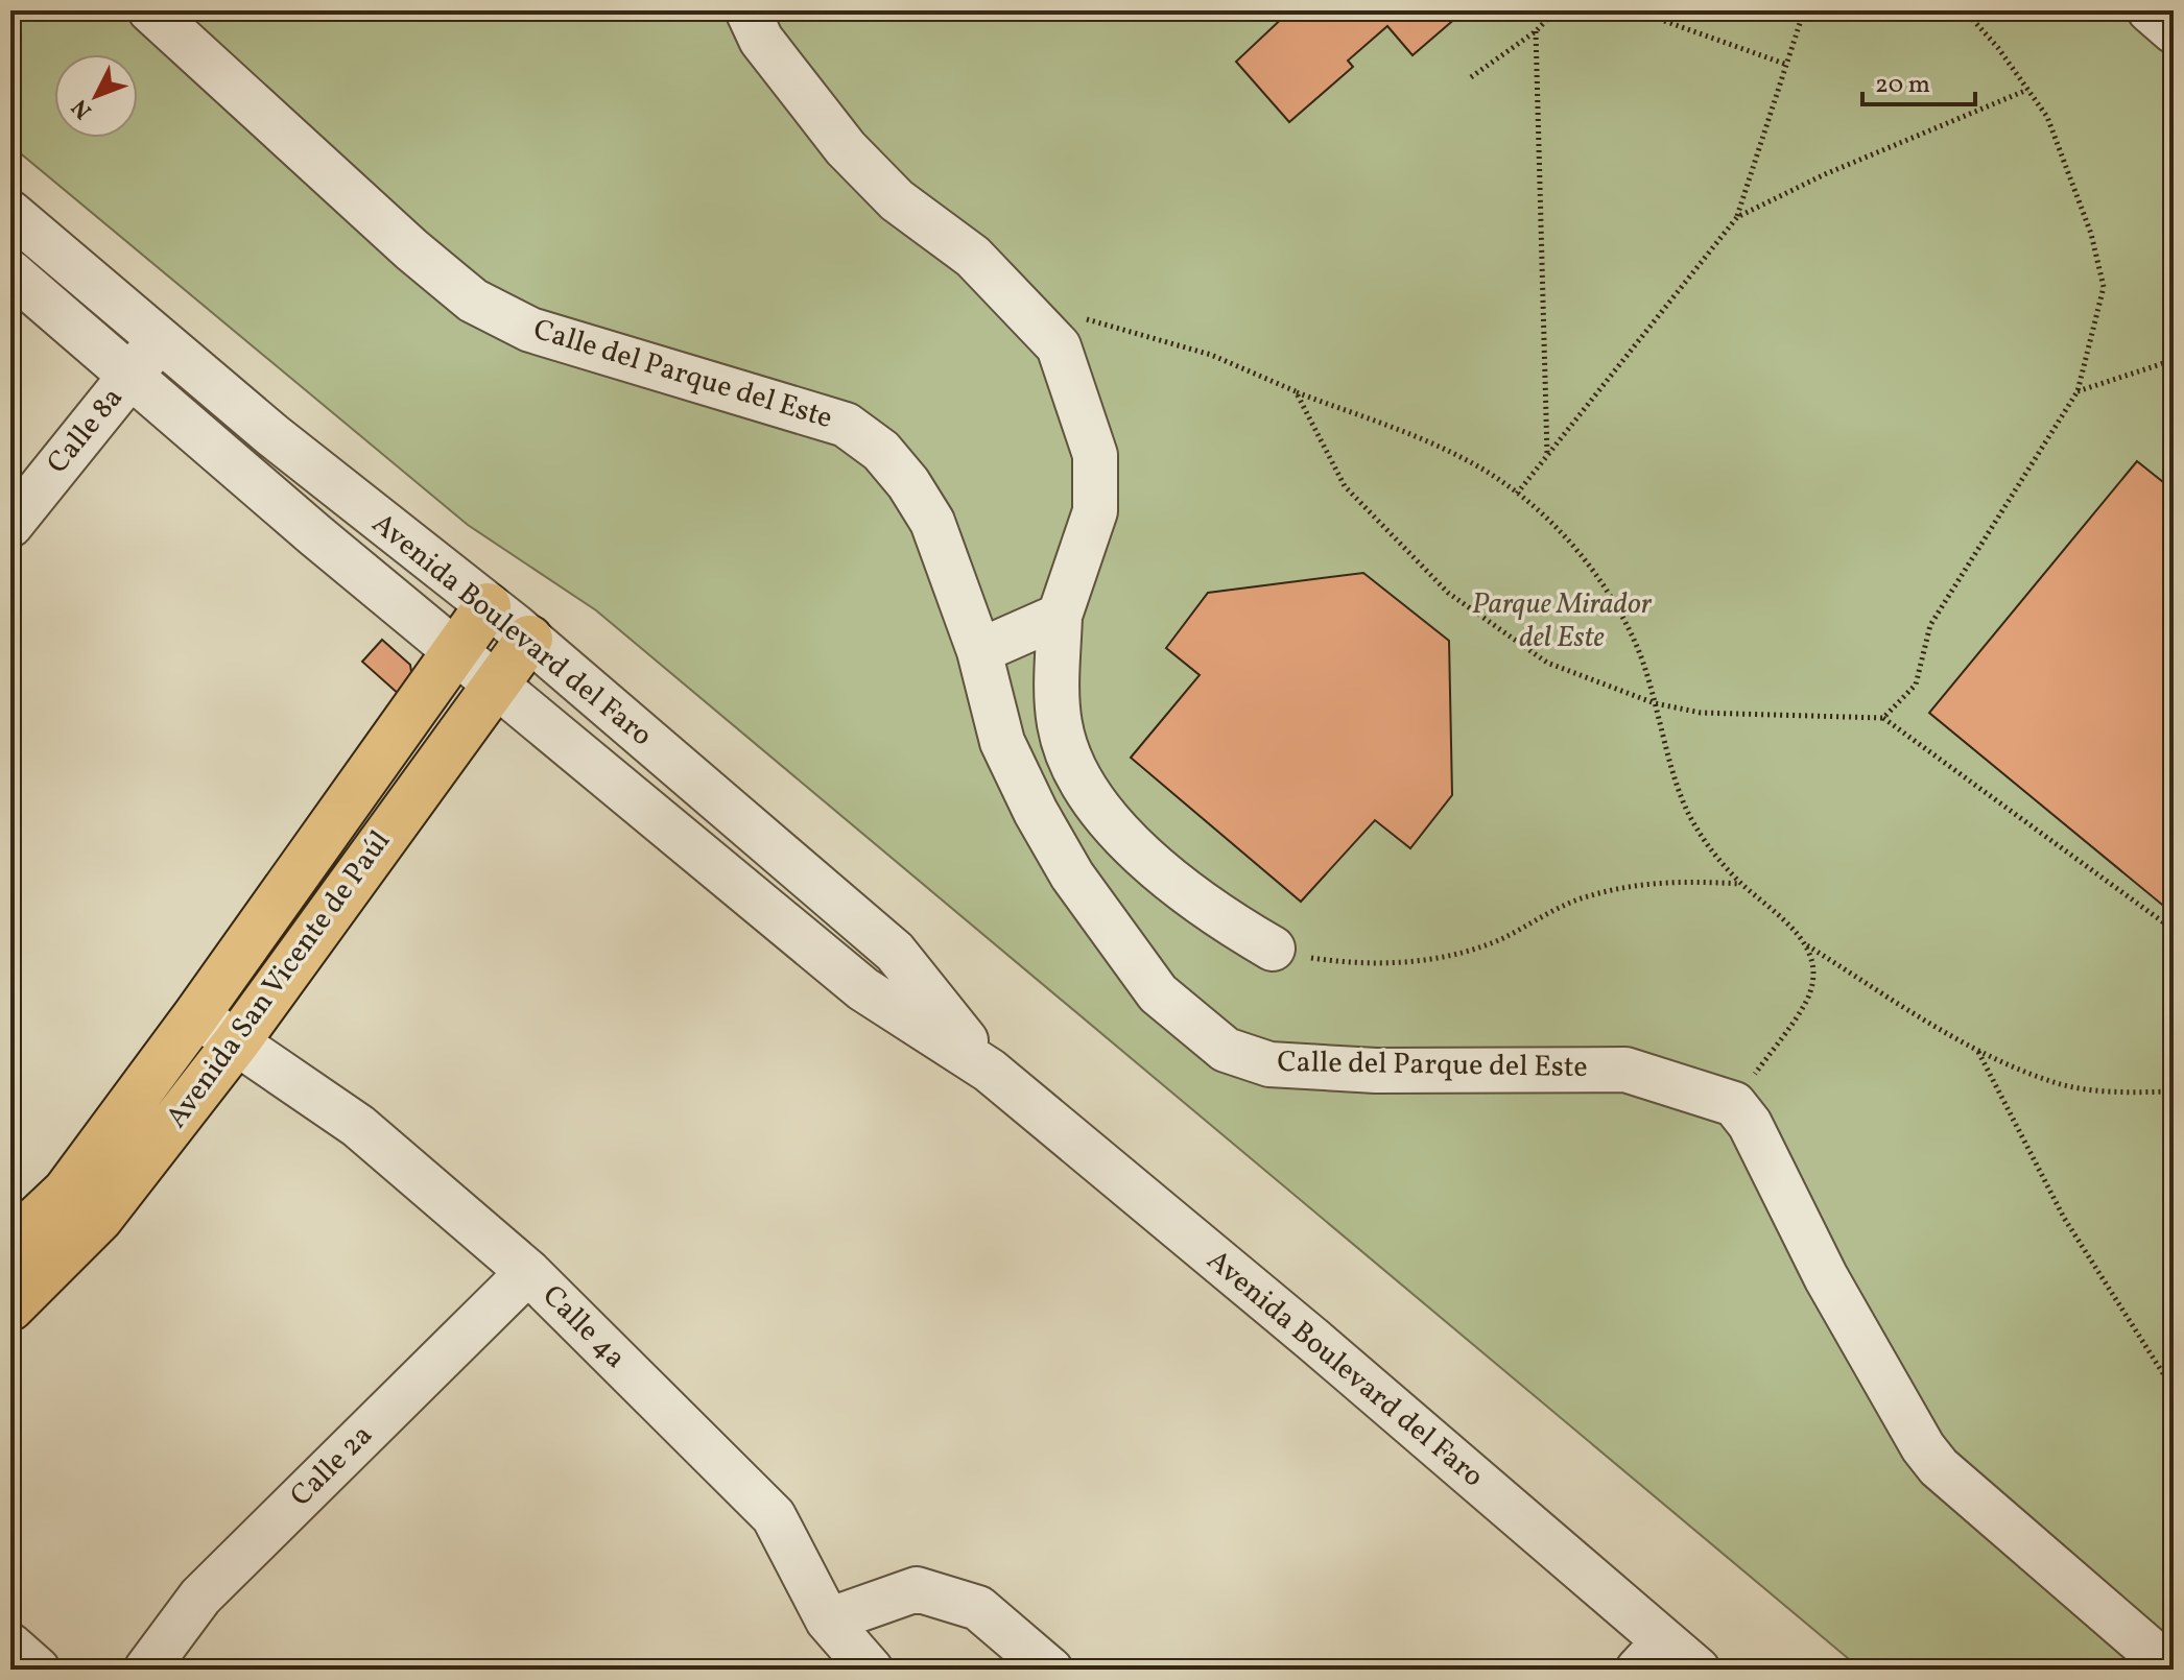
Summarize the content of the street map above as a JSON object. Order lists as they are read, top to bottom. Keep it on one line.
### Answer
{"streets":{"main road":["Avenida San Vicente de Paúl"],"street":["Calle del Parque del Este","Calle 8a","Avenida Boulevard del Faro","Calle 4a","Calle 2a"]},"crossings":[["Calle 8a","Avenida Boulevard del Faro"],["Avenida Boulevard del Faro","Avenida San Vicente de Paúl"],["Avenida San Vicente de Paúl","Calle 4a"],["Calle 4a","Calle 2a"]],"parks":["Parque Mirador del Este"],"scale_bar":"20 m","north":"bottom left"}
